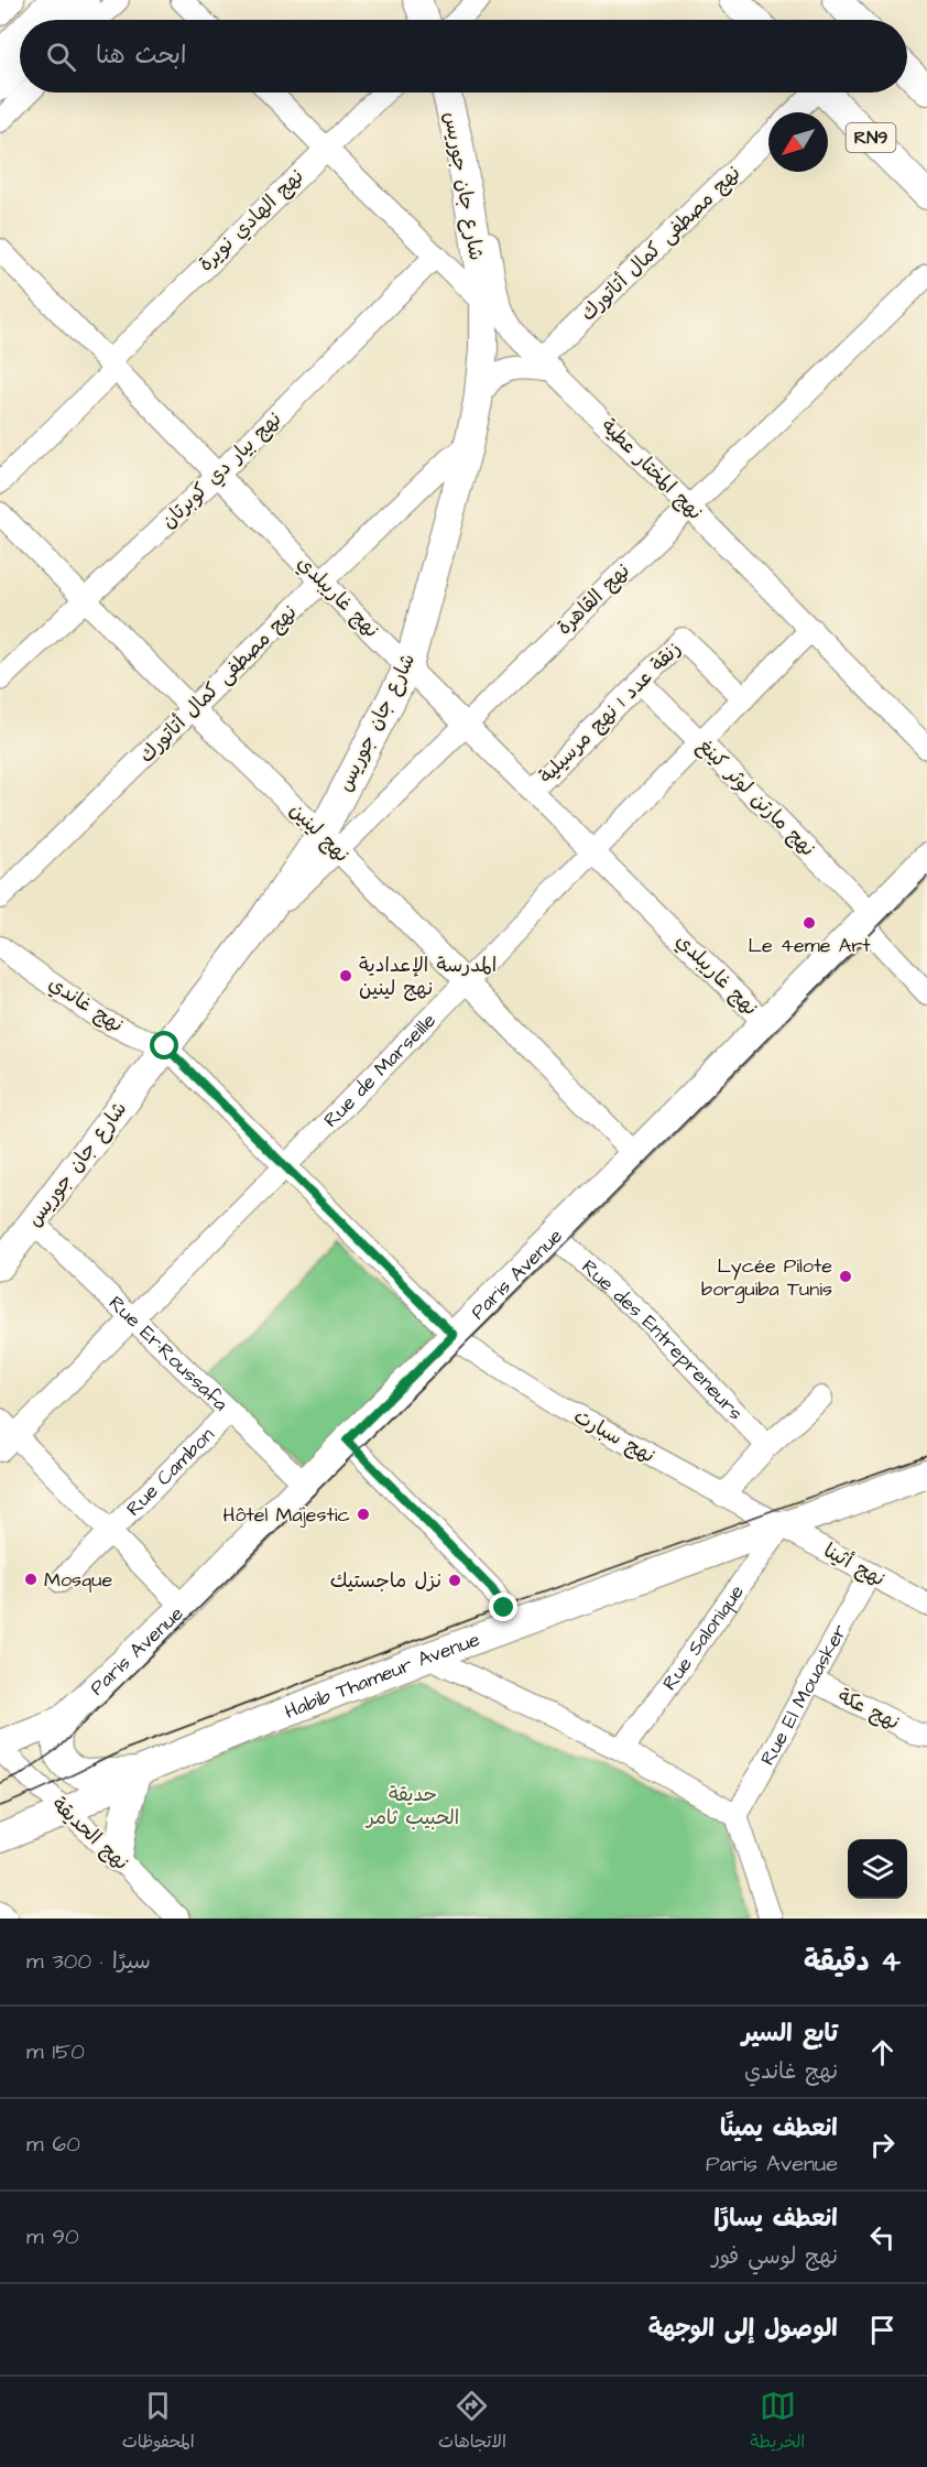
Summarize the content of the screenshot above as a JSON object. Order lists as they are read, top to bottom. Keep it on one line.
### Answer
{"streets":{"main road":["RN9","شارع جان جوريس","Paris Avenue","Habib Thameur Avenue"],"street":["نهج الهادي نويرة","نهج مصطفى كمال أتاتورك","نهج المختار عطية","نهج بيار دي كوبرتان","نهج غاريبلدي","نهج القاهرة","زنقة عدد 1 نهج مرسيلية","نهج مارتن لوثر كينغ","نهج لينين","نهج غاندي","Rue de Marseille","Rue des Entrepreneurs","Rue Er·Roussafa","نهج سبارت","Rue Cambon","نهج أثينا","Rue Salonique","Rue El Mouasker","نهج عكة","نهج الحديقة"]},"crossings":[["شارع جان جوريس","نهج مصطفى كمال أتاتورك"],["شارع جان جوريس","نهج المختار عطية"],["شارع جان جوريس","نهج غاريبلدي"],["شارع جان جوريس","نهج القاهرة"],["شارع جان جوريس","نهج لينين"],["شارع جان جوريس","نهج غاندي"],["شارع جان جوريس","Rue Er·Roussafa"],["نهج الهادي نويرة","نهج غاريبلدي"],["نهج مصطفى كمال أتاتورك","نهج المختار عطية"],["نهج مصطفى كمال أتاتورك","نهج غاريبلدي"],["نهج مصطفى كمال أتاتورك","نهج لينين"],["نهج المختار عطية","نهج القاهرة"],["نهج المختار عطية","Rue de Marseille"],["نهج بيار دي كوبرتان","نهج غاريبلدي"],["نهج بيار دي كوبرتان","نهج لينين"],["نهج غاريبلدي","نهج القاهرة"],["نهج غاريبلدي","زنقة عدد 1 نهج مرسيلية"],["نهج غاريبلدي","Rue de Marseille"],["نهج غاريبلدي","Paris Avenue"],["نهج القاهرة","نهج لينين"],["زنقة عدد 1 نهج مرسيلية","نهج مارتن لوثر كينغ"],["زنقة عدد 1 نهج مرسيلية","Rue de Marseille"],["نهج مارتن لوثر كينغ","Rue de Marseille"],["نهج مارتن لوثر كينغ","Paris Avenue"],["نهج لينين","Rue de Marseille"],["نهج لينين","Paris Avenue"],["نهج غاندي","Rue de Marseille"],["نهج غاندي","Paris Avenue"],["نهج غاندي","نهج سبارت"],["Rue de Marseille","Rue Er·Roussafa"],["Paris Avenue","Rue des Entrepreneurs"],["Paris Avenue","Rue Er·Roussafa"],["Paris Avenue","نهج سبارت"],["Paris Avenue","نهج الحديقة"],["Rue Er·Roussafa","Rue Cambon"],["نهج سبارت","نهج أثينا"],["نهج سبارت","Rue Salonique"],["نهج سبارت","Habib Thameur Avenue"],["نهج أثينا","Rue Salonique"],["نهج أثينا","Habib Thameur Avenue"],["نهج أثينا","Rue El Mouasker"],["Rue Salonique","Habib Thameur Avenue"],["Habib Thameur Avenue","نهج الحديقة"],["Rue El Mouasker","نهج عكة"]],"parks":["حديقة الحبيب ثامر"],"places":["Le 4eme Art","المدرسة الإعدادية نهج لينين","Lycée Pilote borguiba Tunis","Hôtel Majestic","Mosque","نزل ماجستيك"],"north":"bottom left","page":{"search":"ابحث هنا","heading":["4 دقيقة","سيرًا · 300 m"],"list":[["تابع السير","نهج غاندي","150 m"],["انعطف يمينًا","Paris Avenue","60 m"],["انعطف يسارًا","نهج لوسي فور","90 m"],"الوصول إلى الوجهة"],"nav":["الخريطة","الاتجاهات","المحفوظات"]}}
